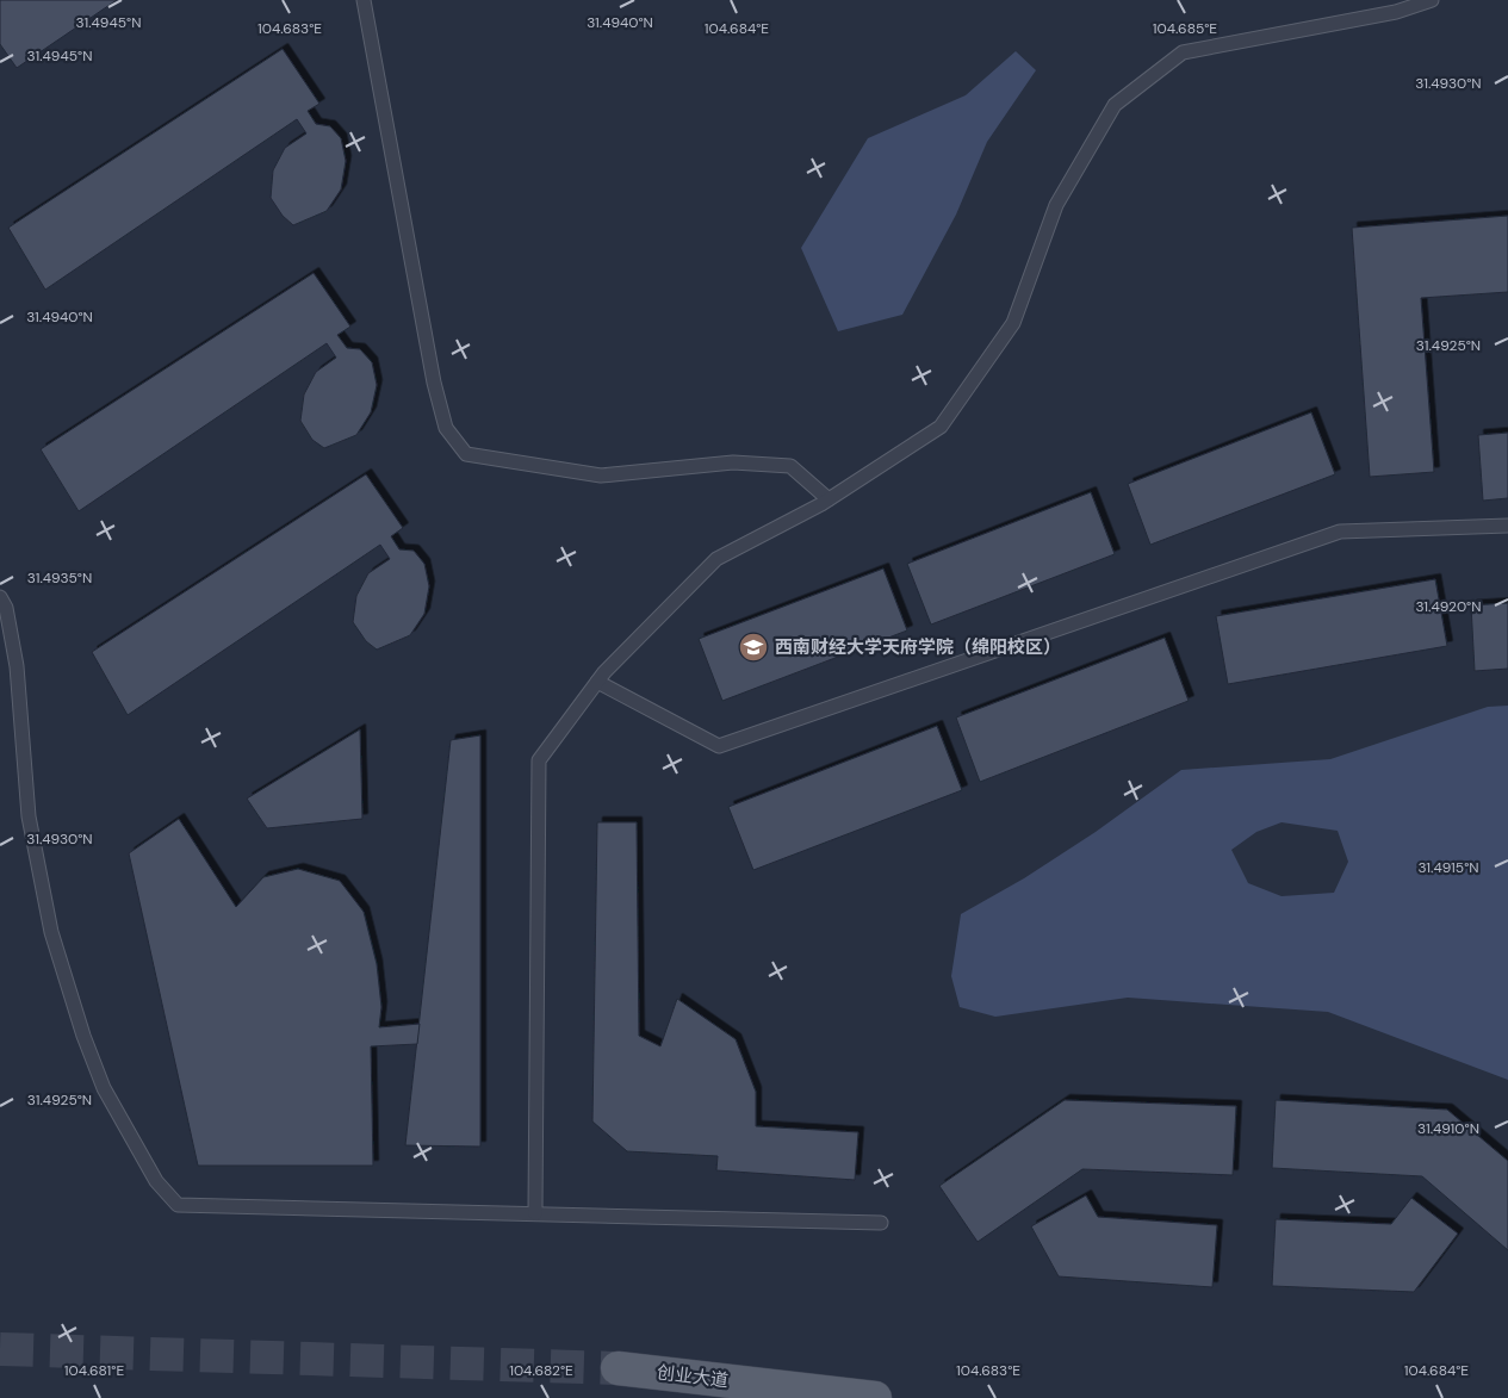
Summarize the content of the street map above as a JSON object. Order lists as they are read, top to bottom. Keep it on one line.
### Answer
{"streets":{"main road":["创业大道"]},"places":{"school or university":["西南财经大学天府学院（绵阳校区）"]},"coordinates":["31.4945°N","31.4940°N","104.683°E","104.684°E","104.685°E","31.4930°N","31.4925°N","31.4935°N","31.4920°N","31.4915°N","31.4910°N","104.681°E","104.682°E"]}
